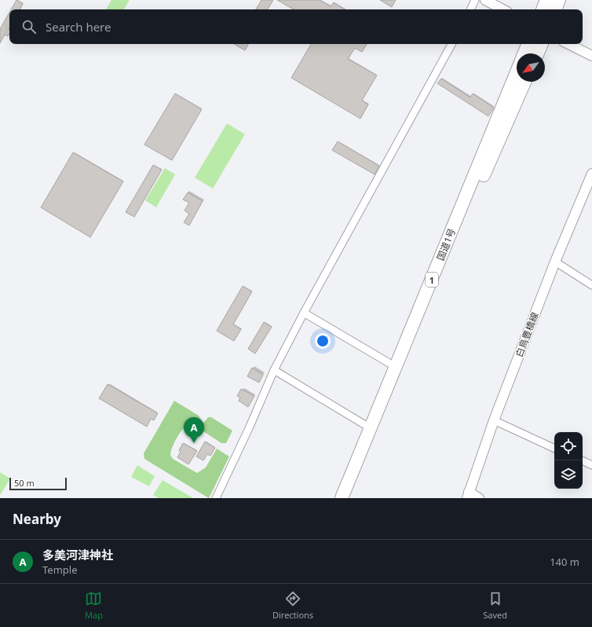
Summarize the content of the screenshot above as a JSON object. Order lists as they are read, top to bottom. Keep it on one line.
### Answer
{"streets":{"highway":["国道1号","1"],"main road":["白鳥豊橋線"]},"scale_bar":"50 m","north":"bottom left","page":{"search":"Search here","pins":"A","scale":"50 m","heading":"Nearby","list":[{"mark":"A","name":"多美河津神社","note":"Temple","value":"140 m"}],"nav":["Map","Directions","Saved"]}}
